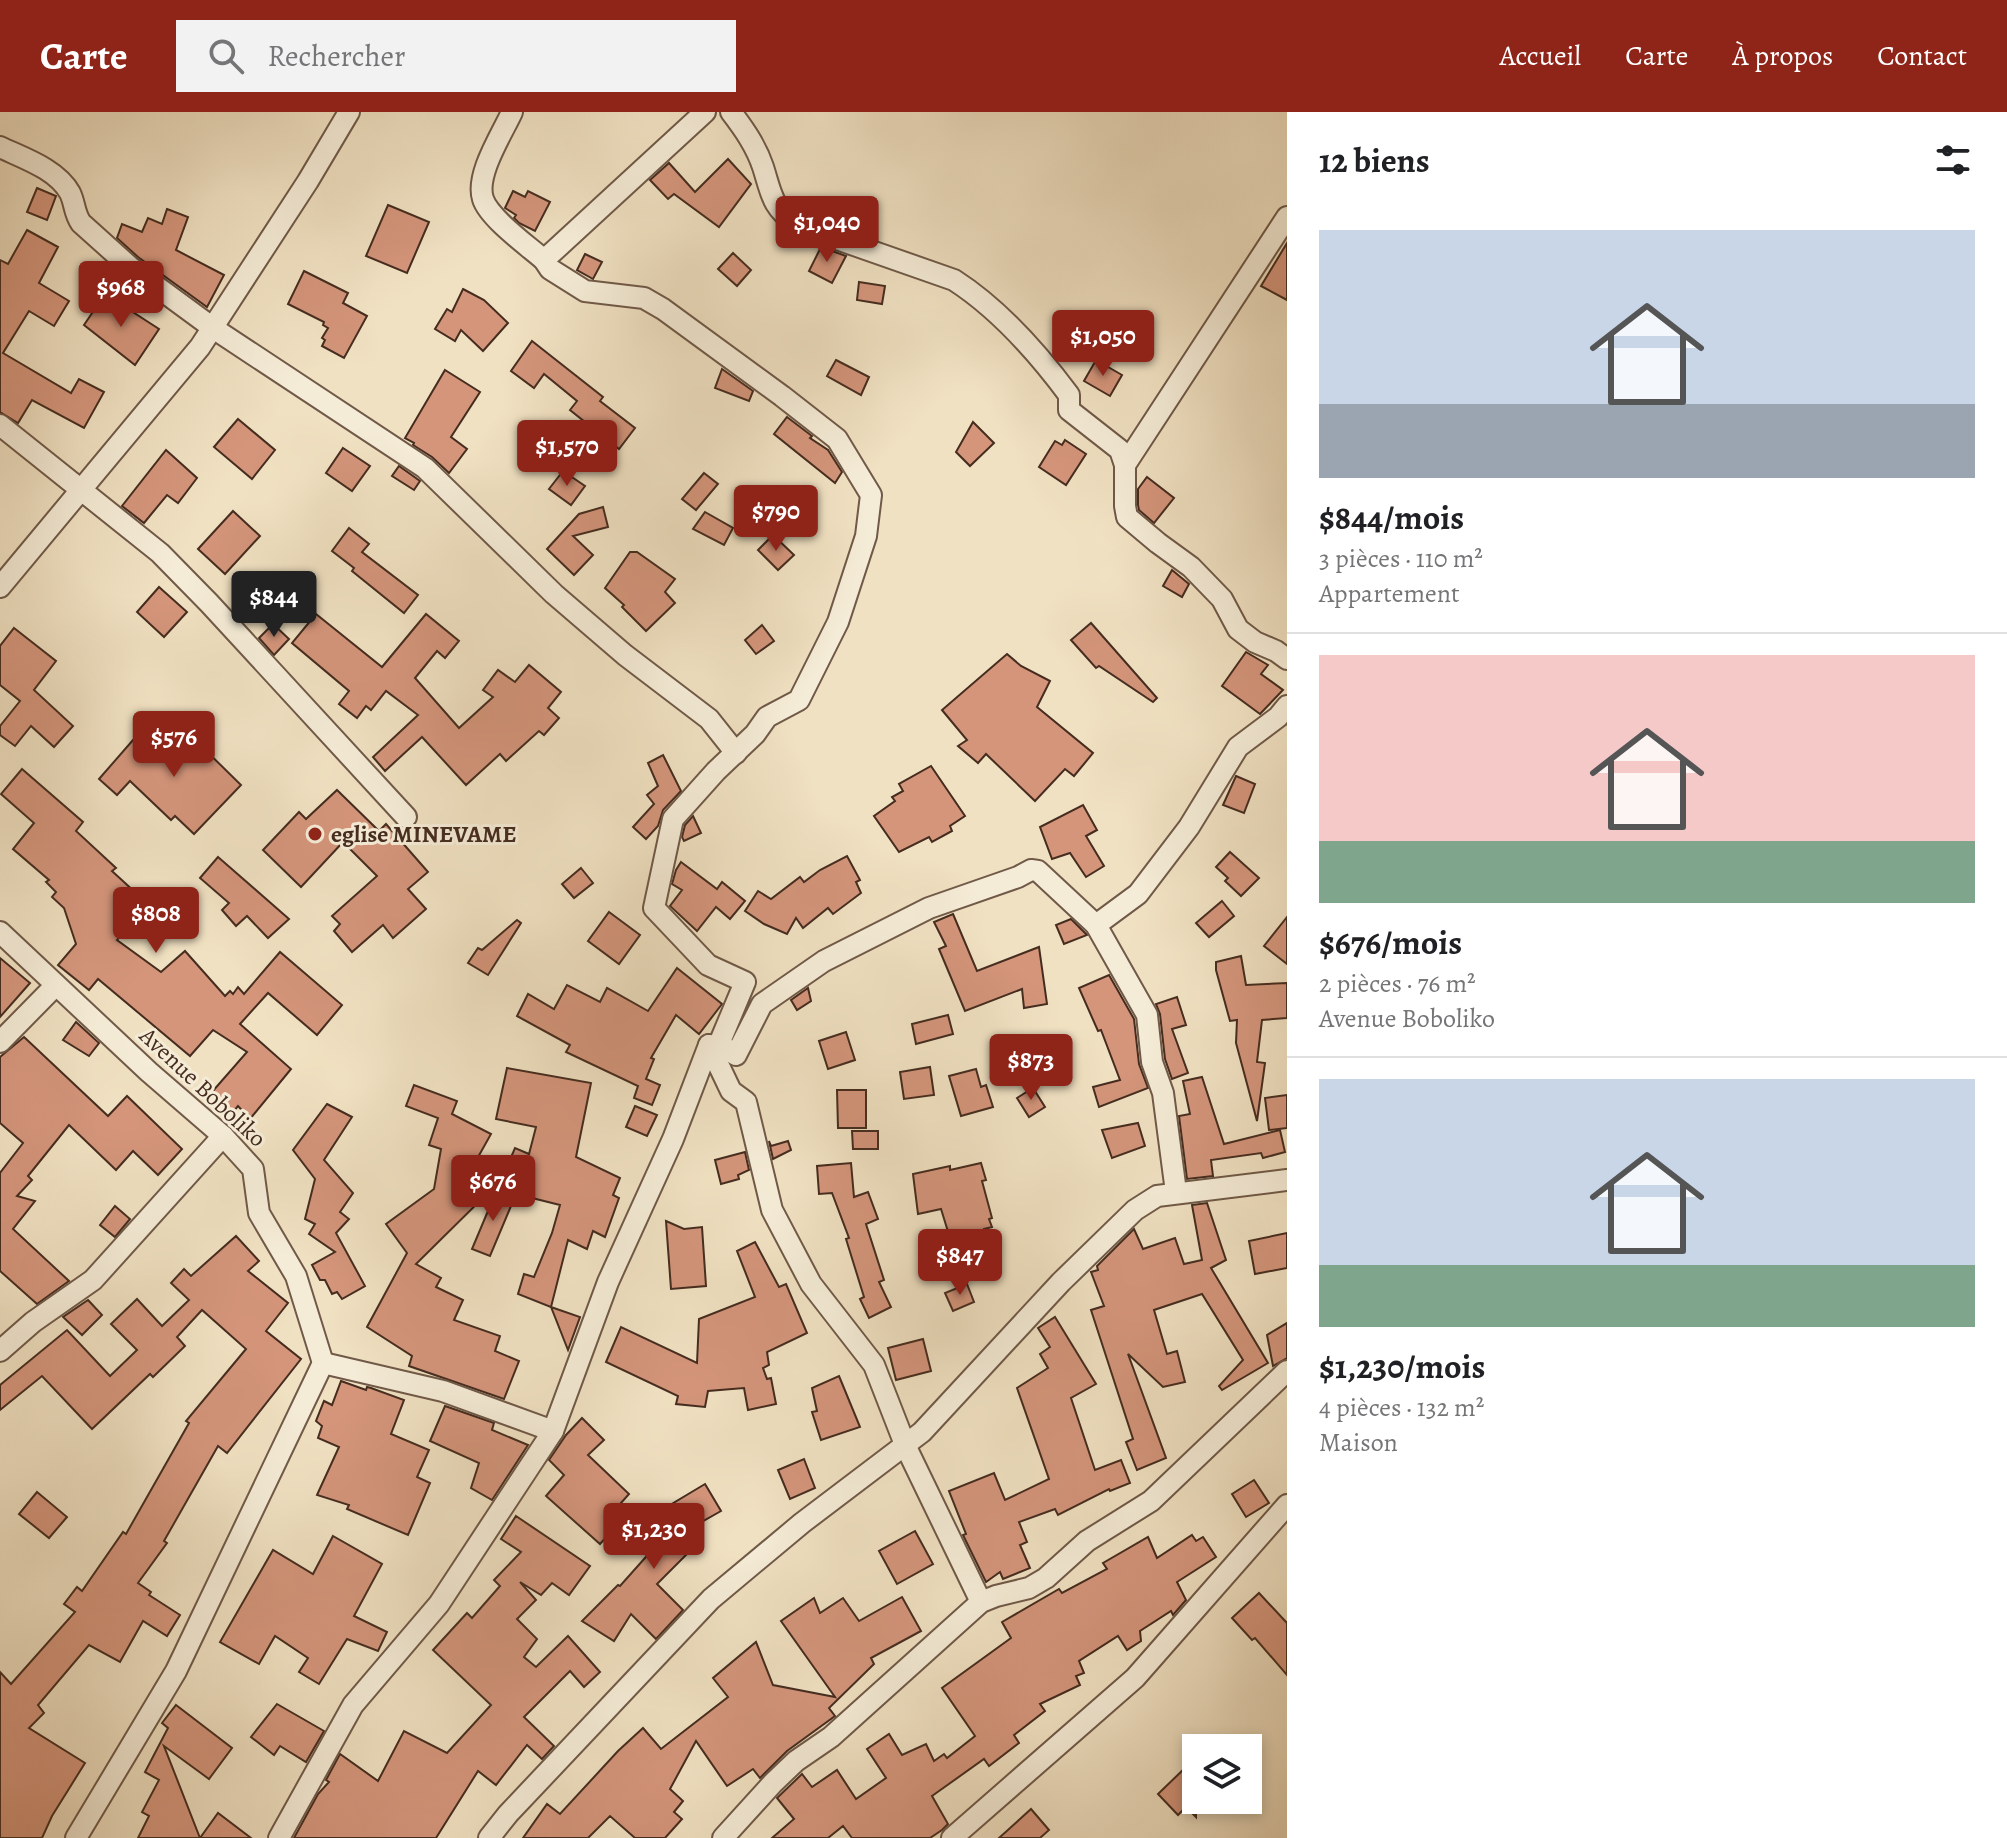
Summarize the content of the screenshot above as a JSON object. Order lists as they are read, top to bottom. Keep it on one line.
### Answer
{"streets":{"street":["Avenue Boboliko"]},"places":["eglise MINEVAME"],"page":{"header":"Carte","search":"Rechercher","nav":["Accueil","Carte","À propos","Contact"],"heading":"12 biens","price":["$1,040","$968","$1,050","$1,570","$790","$844","$576","$808","$873","$676","$847","$1,230"],"list":[{"name":"$844/mois","note":"3 pièces · 110 m² · Appartement"},{"name":"$676/mois","note":"2 pièces · 76 m² · Avenue Boboliko"},{"name":"$1,230/mois","note":"4 pièces · 132 m² · Maison"}]}}
